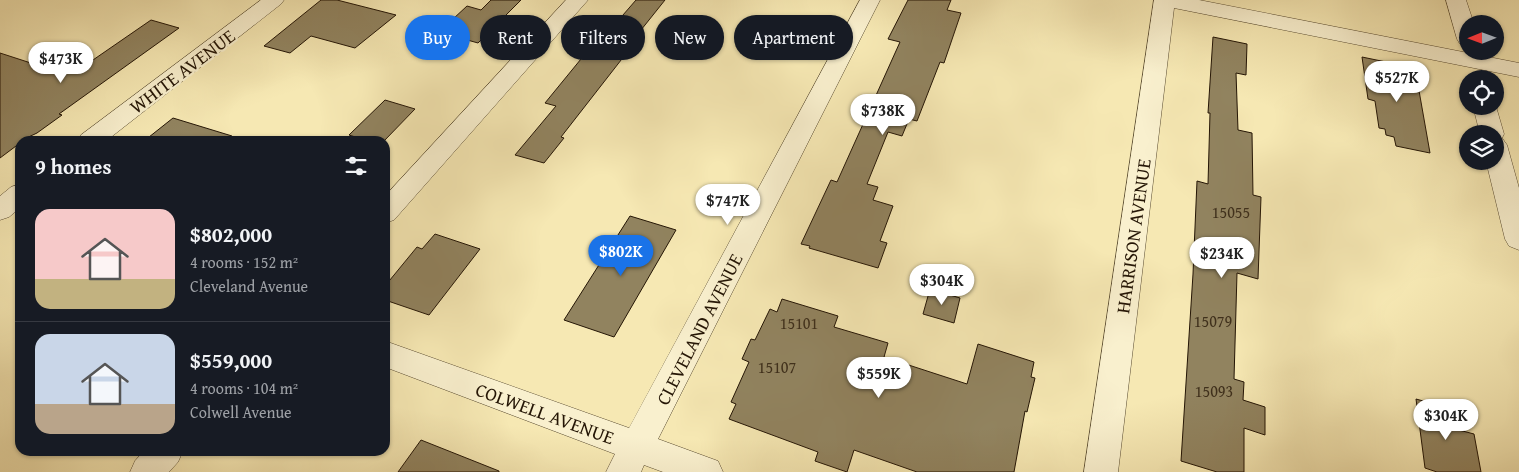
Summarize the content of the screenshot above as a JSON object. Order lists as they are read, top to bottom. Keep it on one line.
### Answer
{"streets":{"street":["WHITE AVENUE","HARRISON AVENUE","CLEVELAND AVENUE","COLWELL AVENUE"]},"crossings":[["CLEVELAND AVENUE","COLWELL AVENUE"]],"house_numbers":["15055","15079","15101","15107","15093"],"north":"left","page":{"chip":["Buy","Rent","Filters","New","Apartment"],"price":["$473K","$527K","$738K","$747K","$802K","$234K","$304K","$559K","$304K"],"heading":"9 homes","list":[{"name":"$802,000","note":"4 rooms · 152 m² · Cleveland Avenue"},{"name":"$559,000","note":"4 rooms · 104 m² · Colwell Avenue"}]}}
